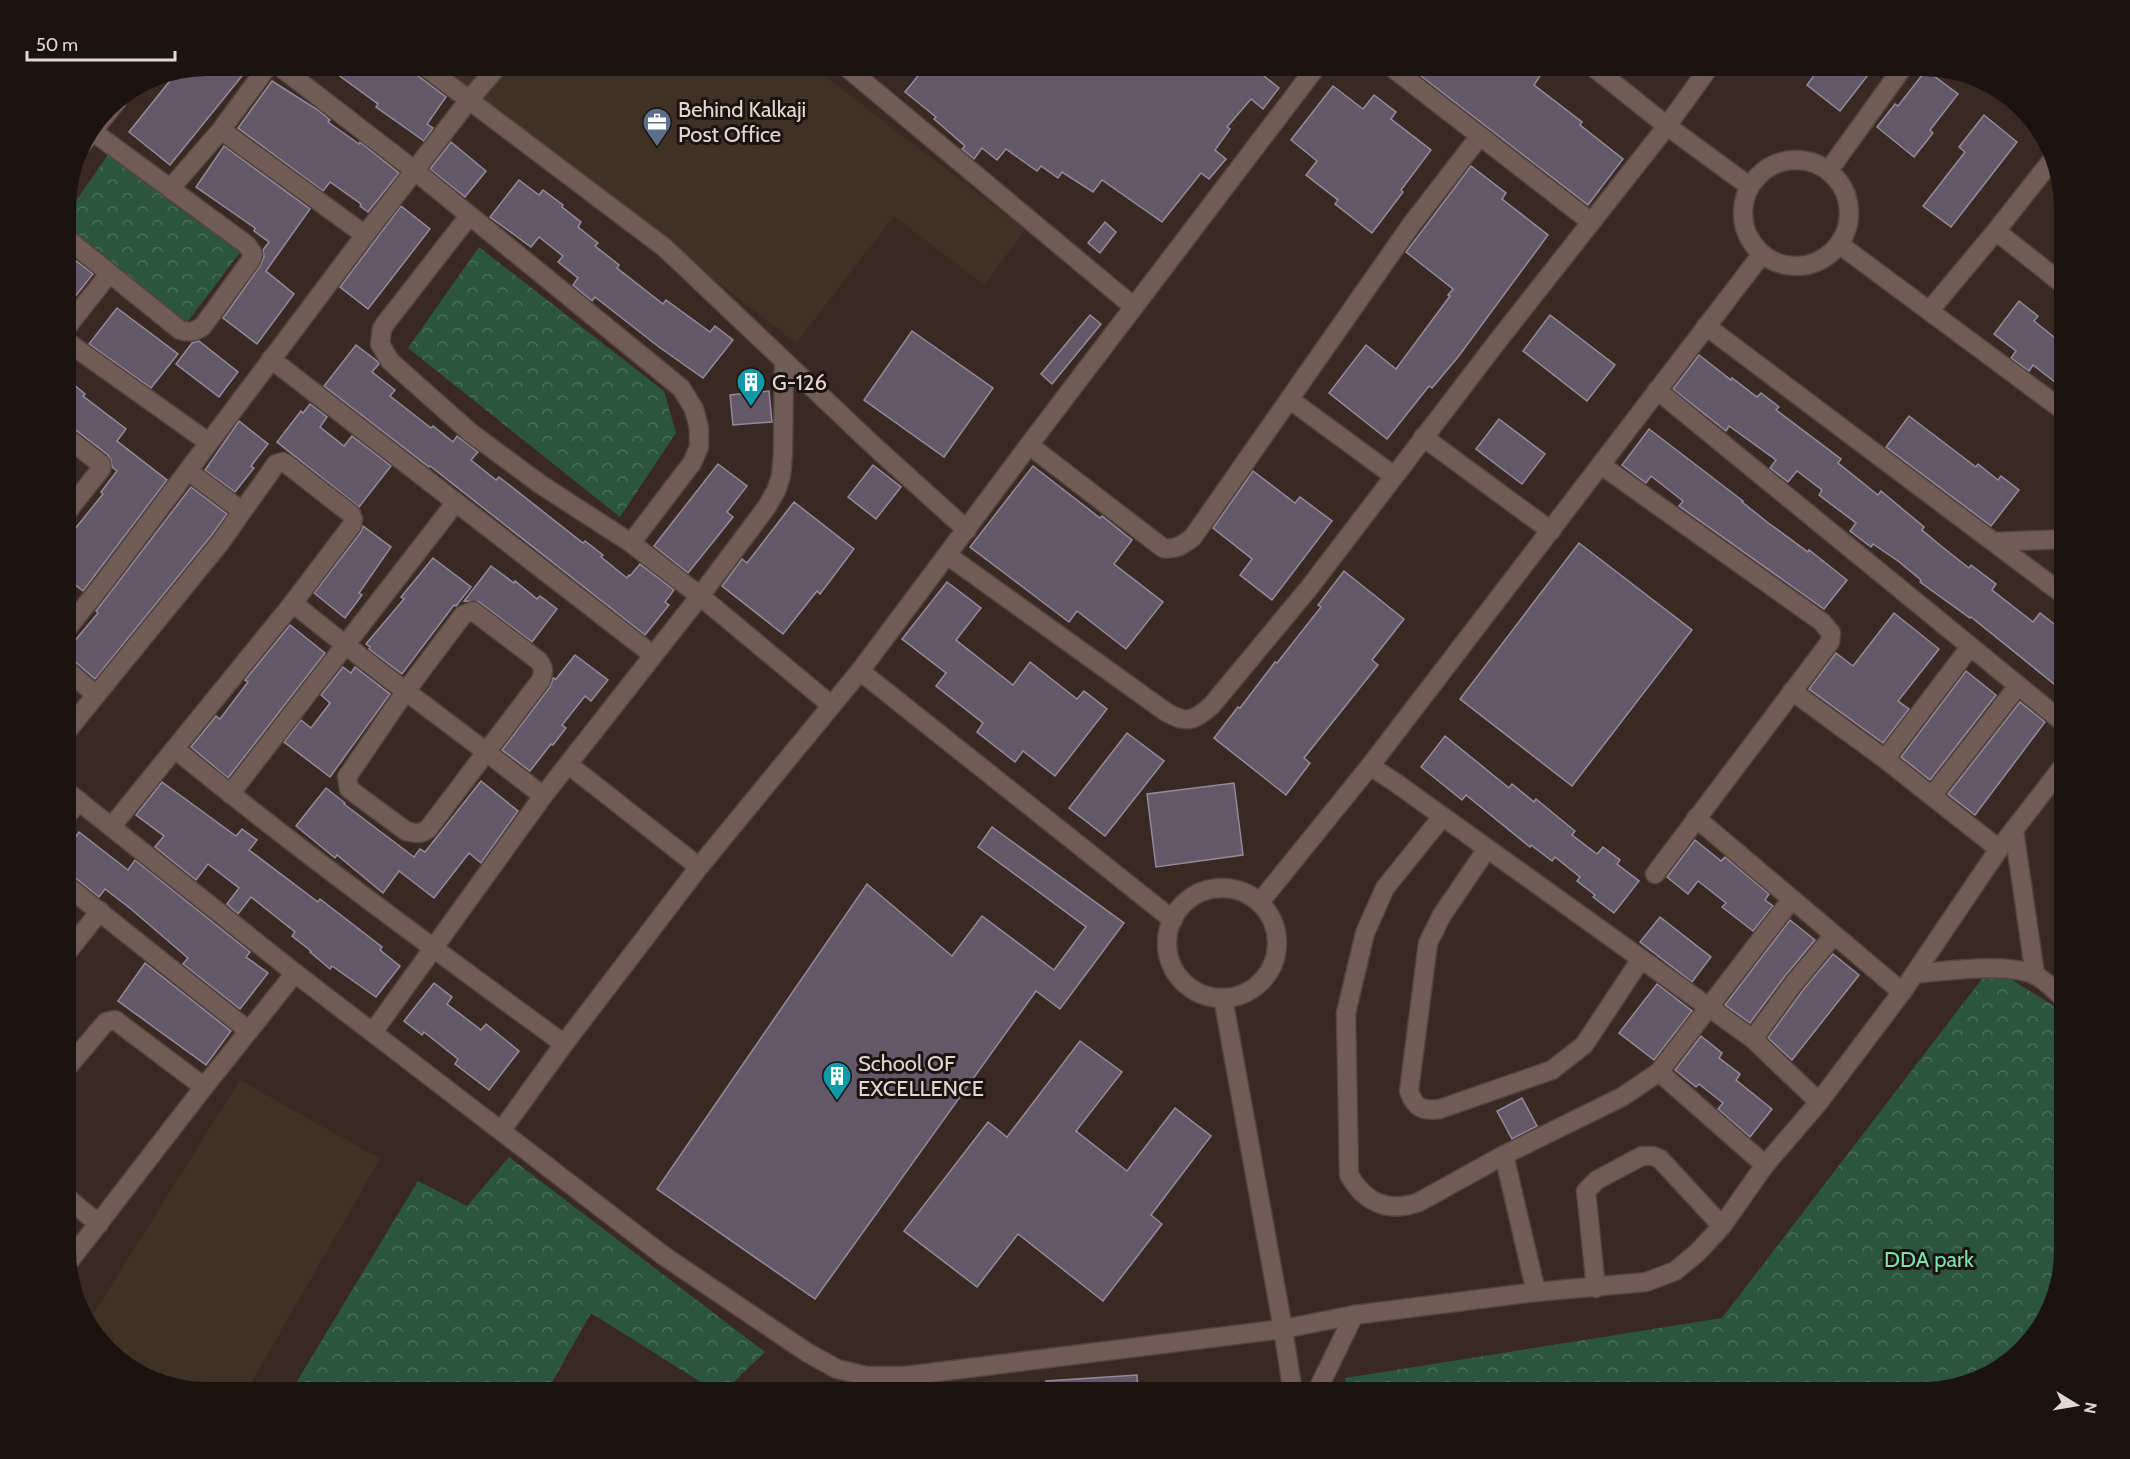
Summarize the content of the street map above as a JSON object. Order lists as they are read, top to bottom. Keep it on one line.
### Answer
{"parks":["DDA park"],"places":{"office":["Behind Kalkaji Post Office"],"building":["G-126","School OF EXCELLENCE"]},"scale_bar":"50 m","north":"right"}
